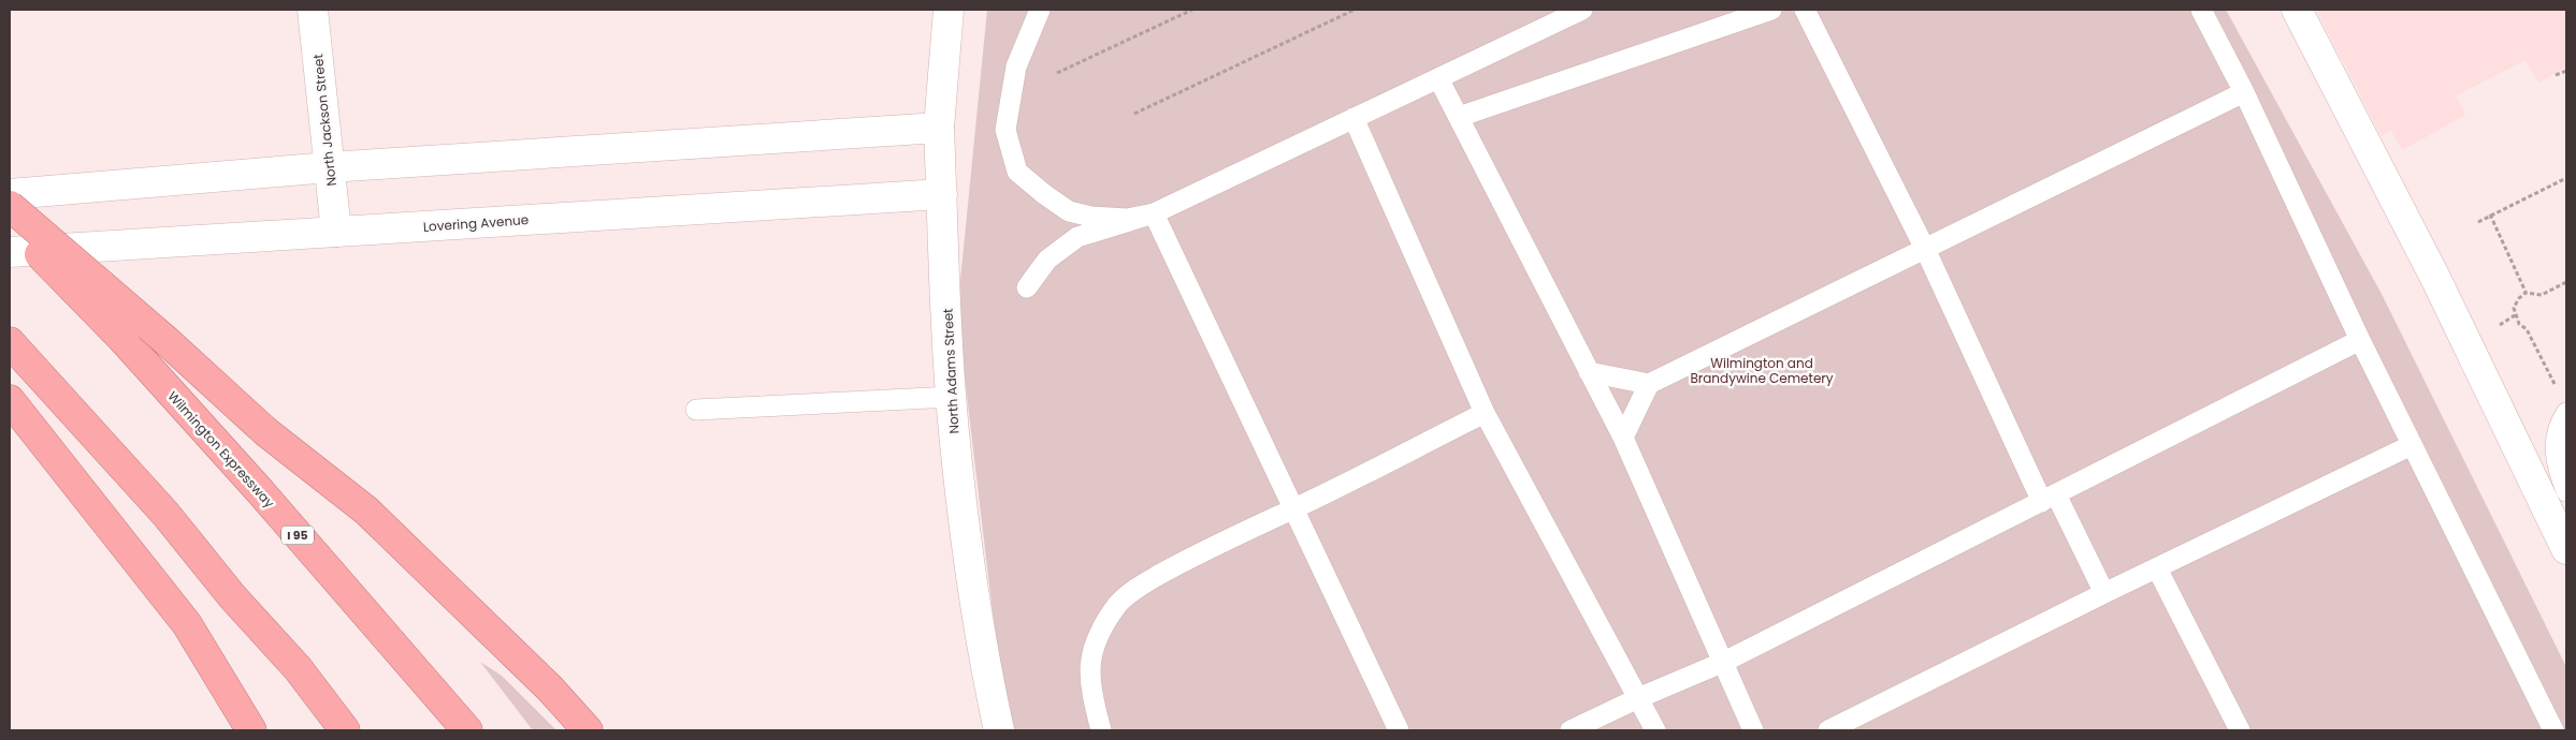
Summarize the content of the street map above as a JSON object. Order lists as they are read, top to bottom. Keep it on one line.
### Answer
{"streets":{"highway":["Wilmington Expressway","I 95"],"street":["North Jackson Street","Lovering Avenue","North Adams Street"]},"crossings":[["North Jackson Street","Lovering Avenue"],["Lovering Avenue","North Adams Street"]],"parks":["Wilmington and Brandywine Cemetery"]}
